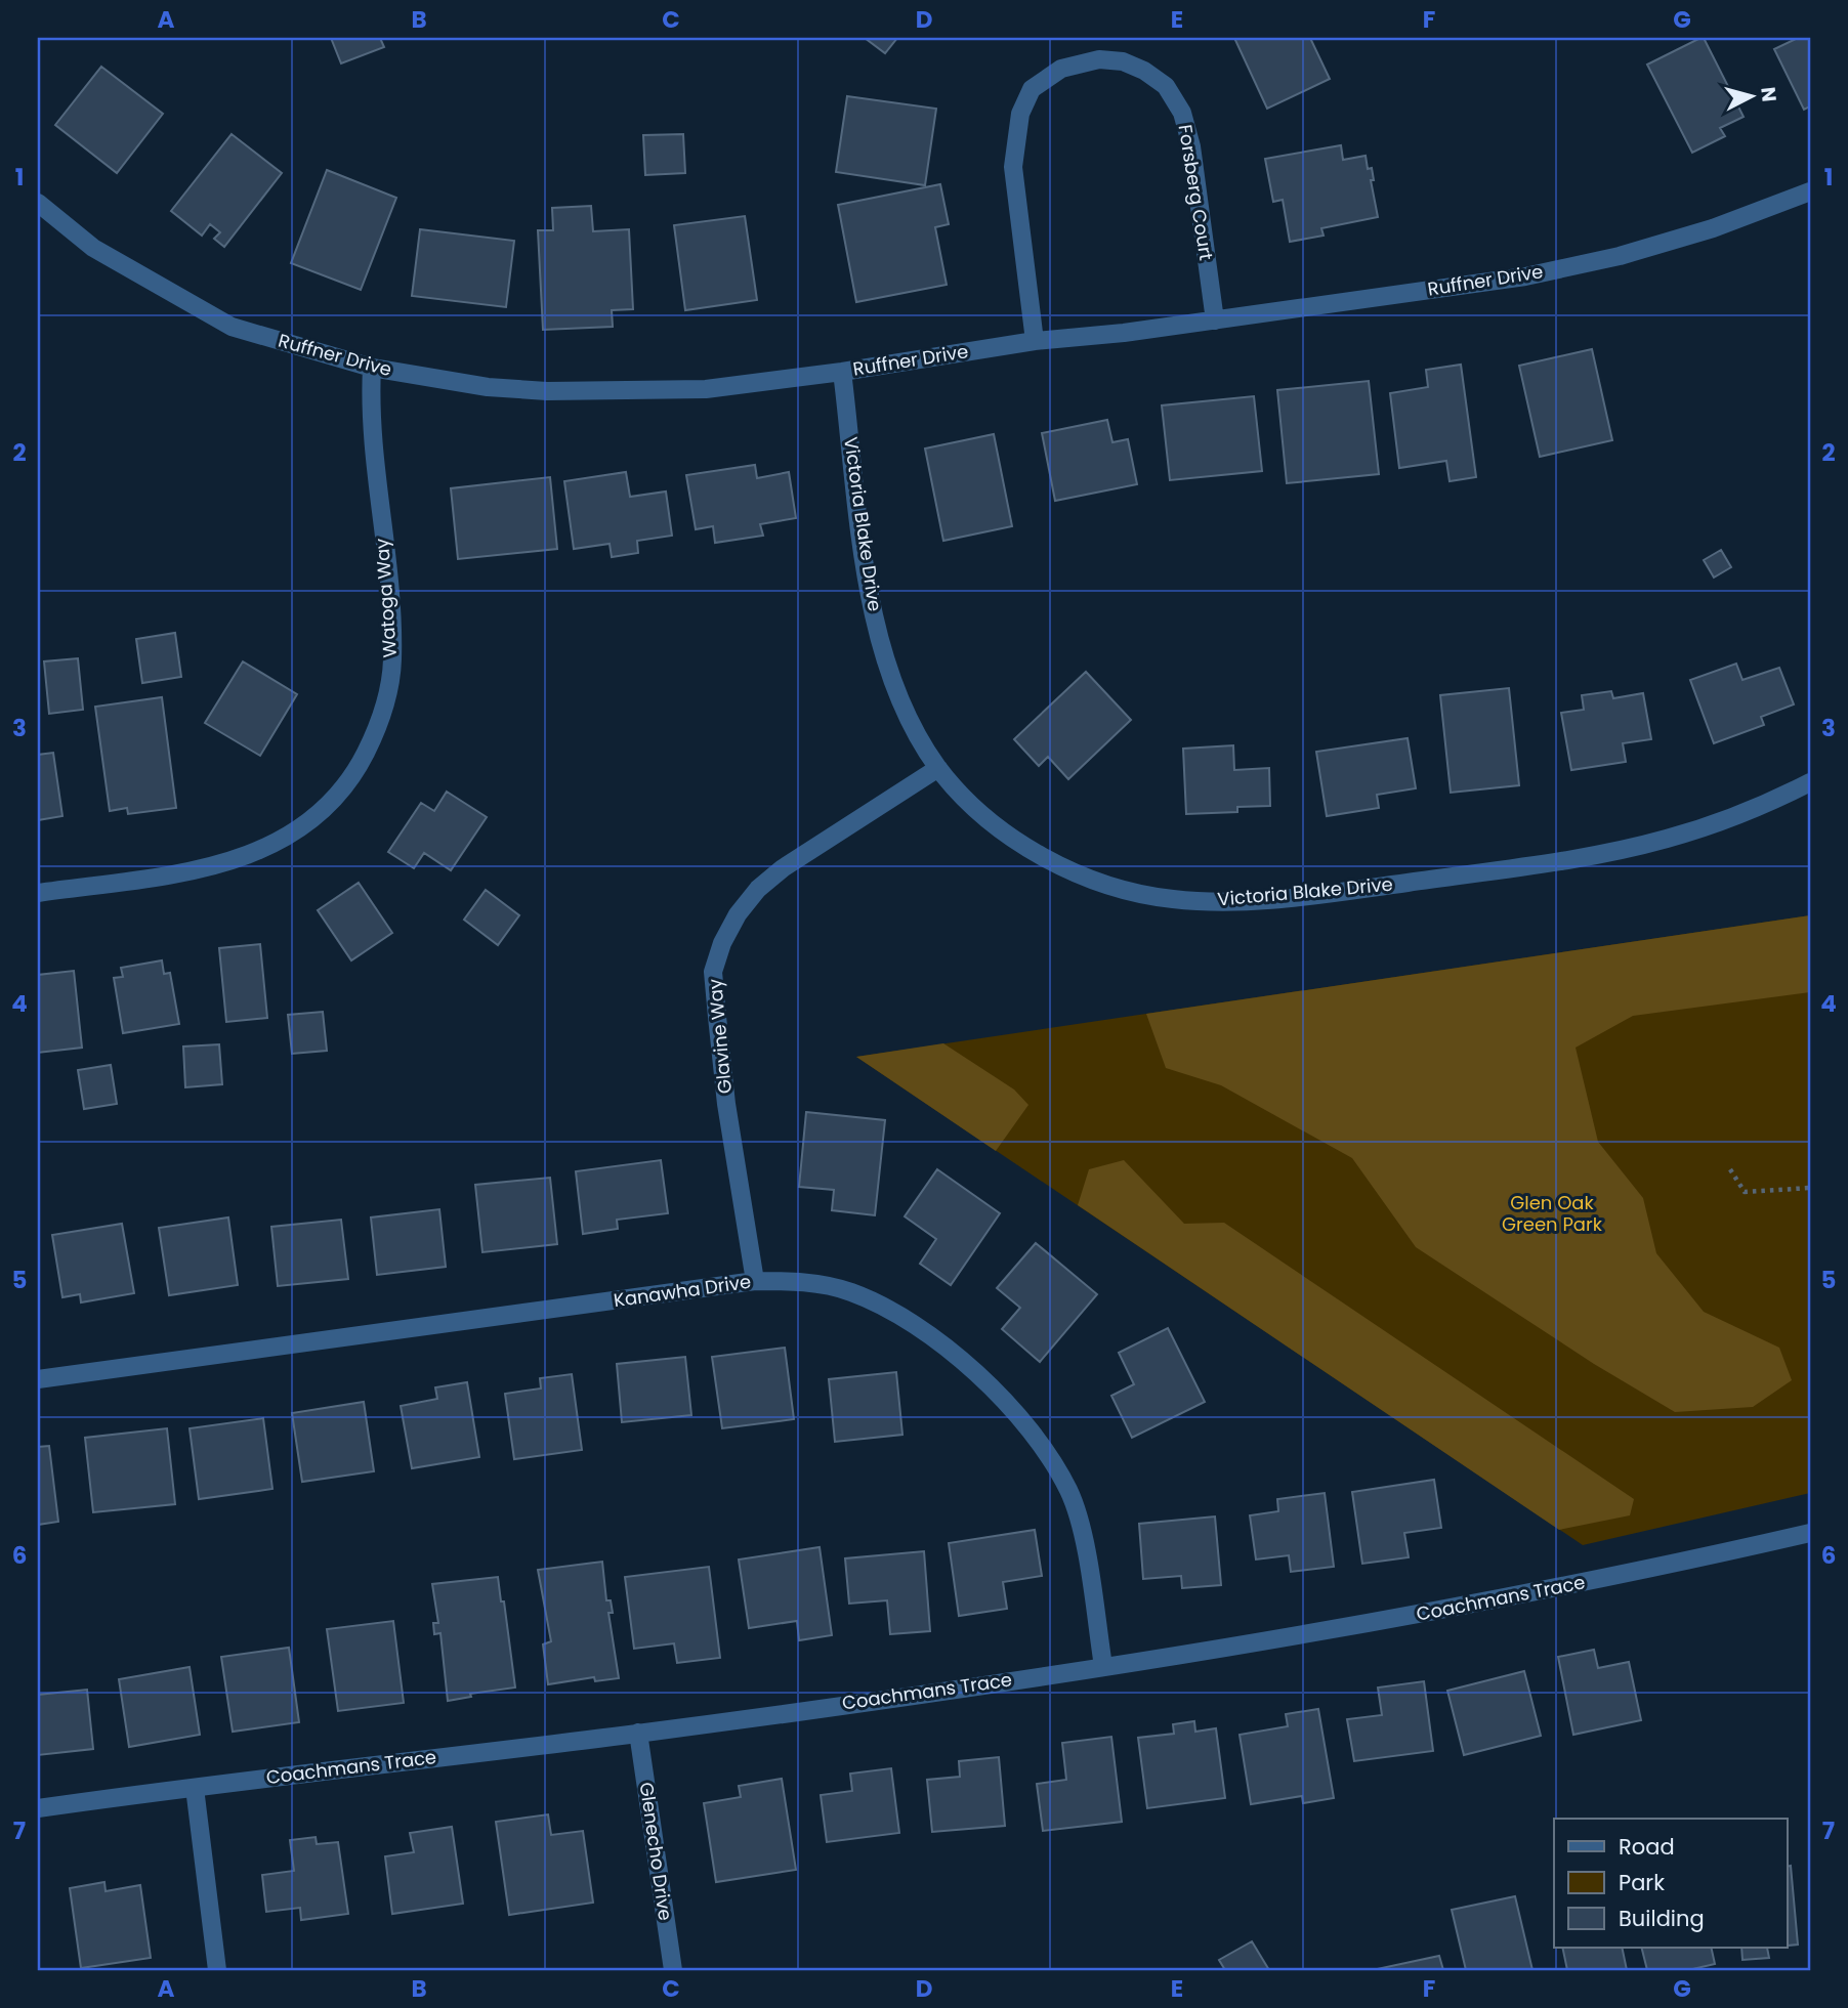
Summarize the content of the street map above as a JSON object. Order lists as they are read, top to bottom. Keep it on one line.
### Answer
{"streets":{"street":["Forsberg Court","Ruffner Drive","Victoria Blake Drive","Watoga Way","Glavine Way","Kanawha Drive","Coachmans Trace","Glenecho Drive"]},"crossings":[["Forsberg Court","Ruffner Drive"],["Ruffner Drive","Victoria Blake Drive"],["Ruffner Drive","Watoga Way"],["Victoria Blake Drive","Glavine Way"],["Glavine Way","Kanawha Drive"],["Kanawha Drive","Coachmans Trace"],["Coachmans Trace","Glenecho Drive"]],"parks":["Glen Oak Green Park"],"legend":["Road","Park","Building"],"north":"right","grid":{"columns":["A","B","C","D","E","F","G"],"rows":["1","2","3","4","5","6","7"]}}
